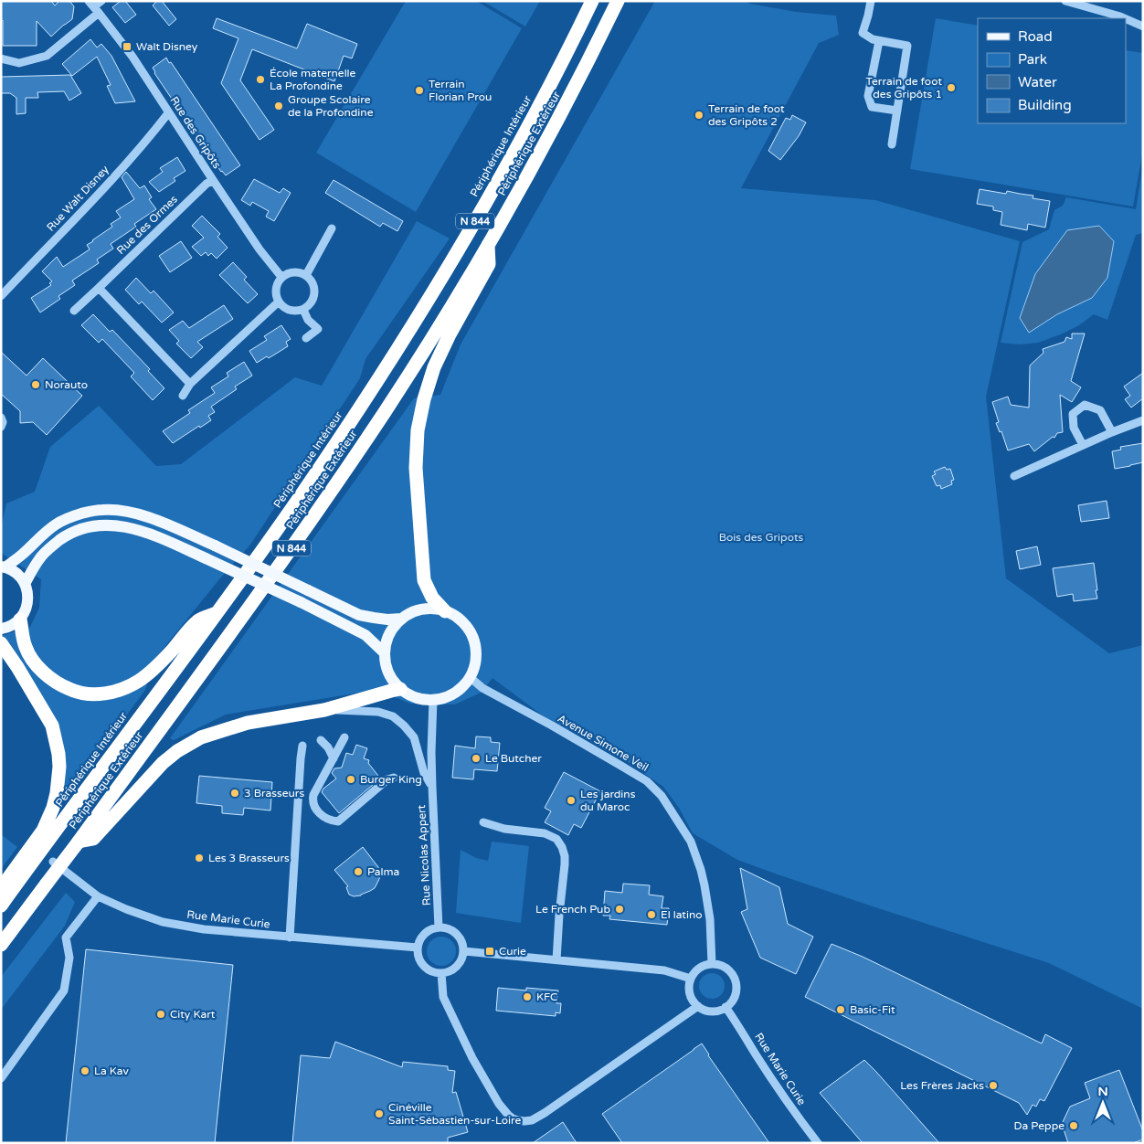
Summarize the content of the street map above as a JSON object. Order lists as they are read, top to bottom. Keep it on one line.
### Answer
{"streets":{"highway":["Périphérique Extérieur","Périphérique Intérieur","N 844"],"street":["Rue des Gripôts","Rue Walt Disney","Rue des Ormes","Avenue Simone Veil","Rue Nicolas Appert","Rue Marie Curie"]},"crossings":[["Rue des Gripôts","Rue Walt Disney"],["Rue des Gripôts","Rue des Ormes"],["Avenue Simone Veil","Rue Nicolas Appert"],["Avenue Simone Veil","Rue Marie Curie"],["Rue Nicolas Appert","Rue Marie Curie"]],"parks":["Bois des Gripots"],"places":{"transit":["Walt Disney","Curie"],"other":["École maternelle La Profondine","Terrain de foot des Gripôts 1","Terrain Florian Prou","Groupe Scolaire de la Profondine","Terrain de foot des Gripôts 2","Norauto","Le Butcher","Burger King","3 Brasseurs","Les jardins du Maroc","Les 3 Brasseurs","Palma","Le French Pub","El latino","KFC","Basic-Fit","City Kart","La Kav","Les Frères Jacks","Cinéville Saint-Sébastien-sur-Loire","Da Peppe"]},"legend":["Road","Park","Water","Building"],"north":"top"}
